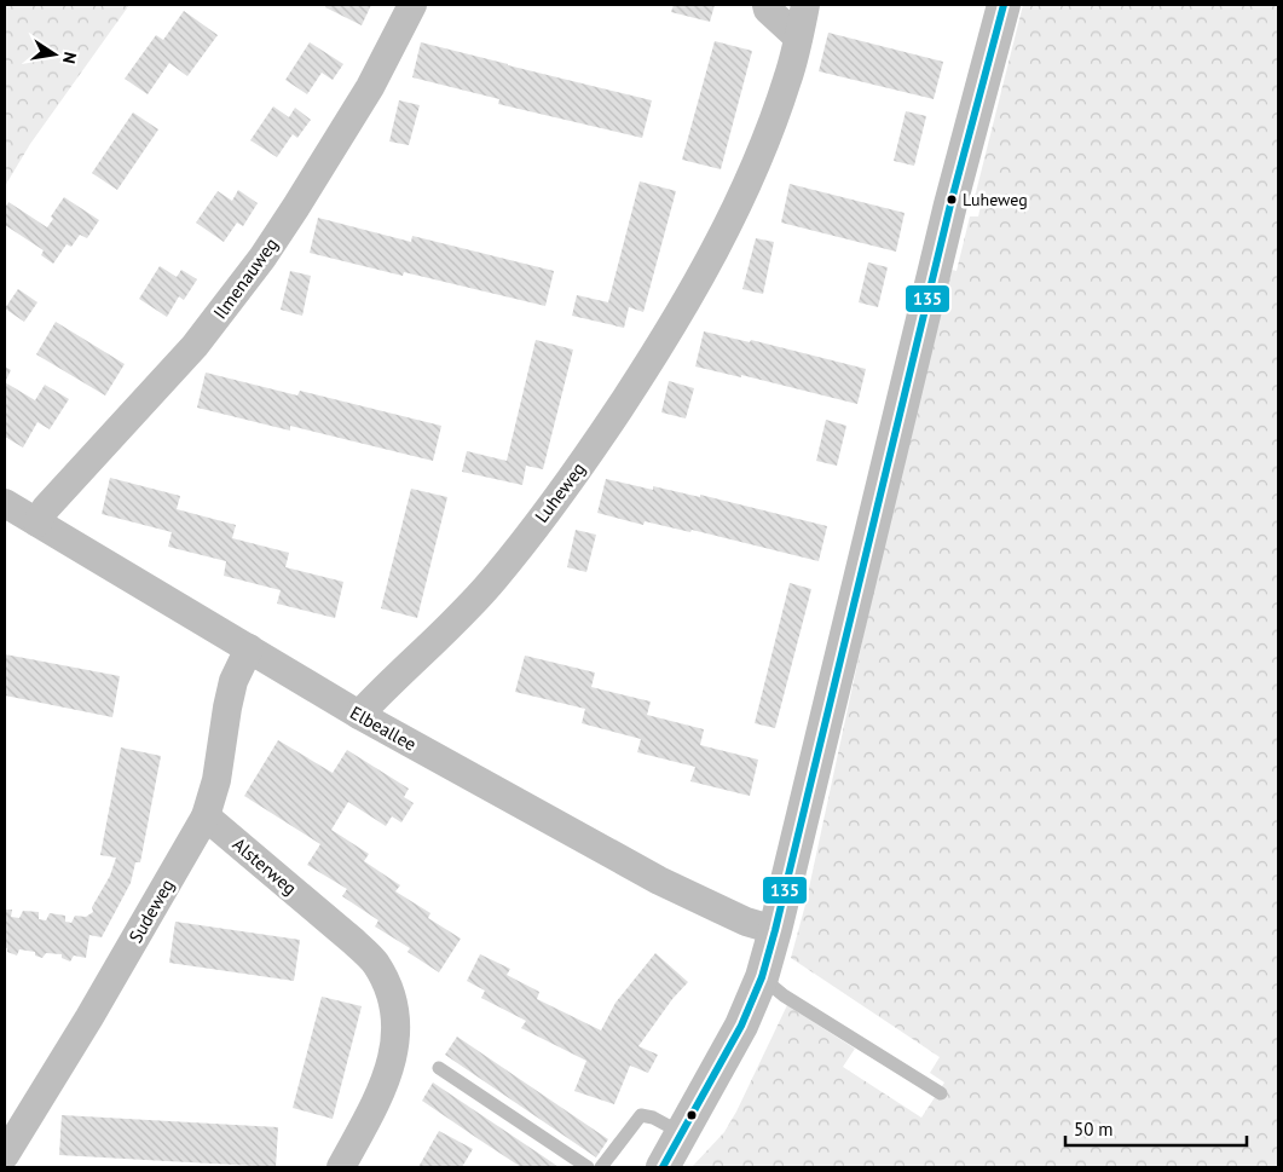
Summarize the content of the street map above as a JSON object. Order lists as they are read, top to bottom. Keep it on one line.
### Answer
{"streets":{"street":["Ilmenauweg","Luheweg","Elbeallee","Alsterweg","Sudeweg"]},"crossings":[["Ilmenauweg","Elbeallee"],["Luheweg","Elbeallee"],["Elbeallee","Sudeweg"],["Alsterweg","Sudeweg"]],"places":["Luheweg"],"lines":["transit line 135"],"scale_bar":"50 m","north":"right"}
